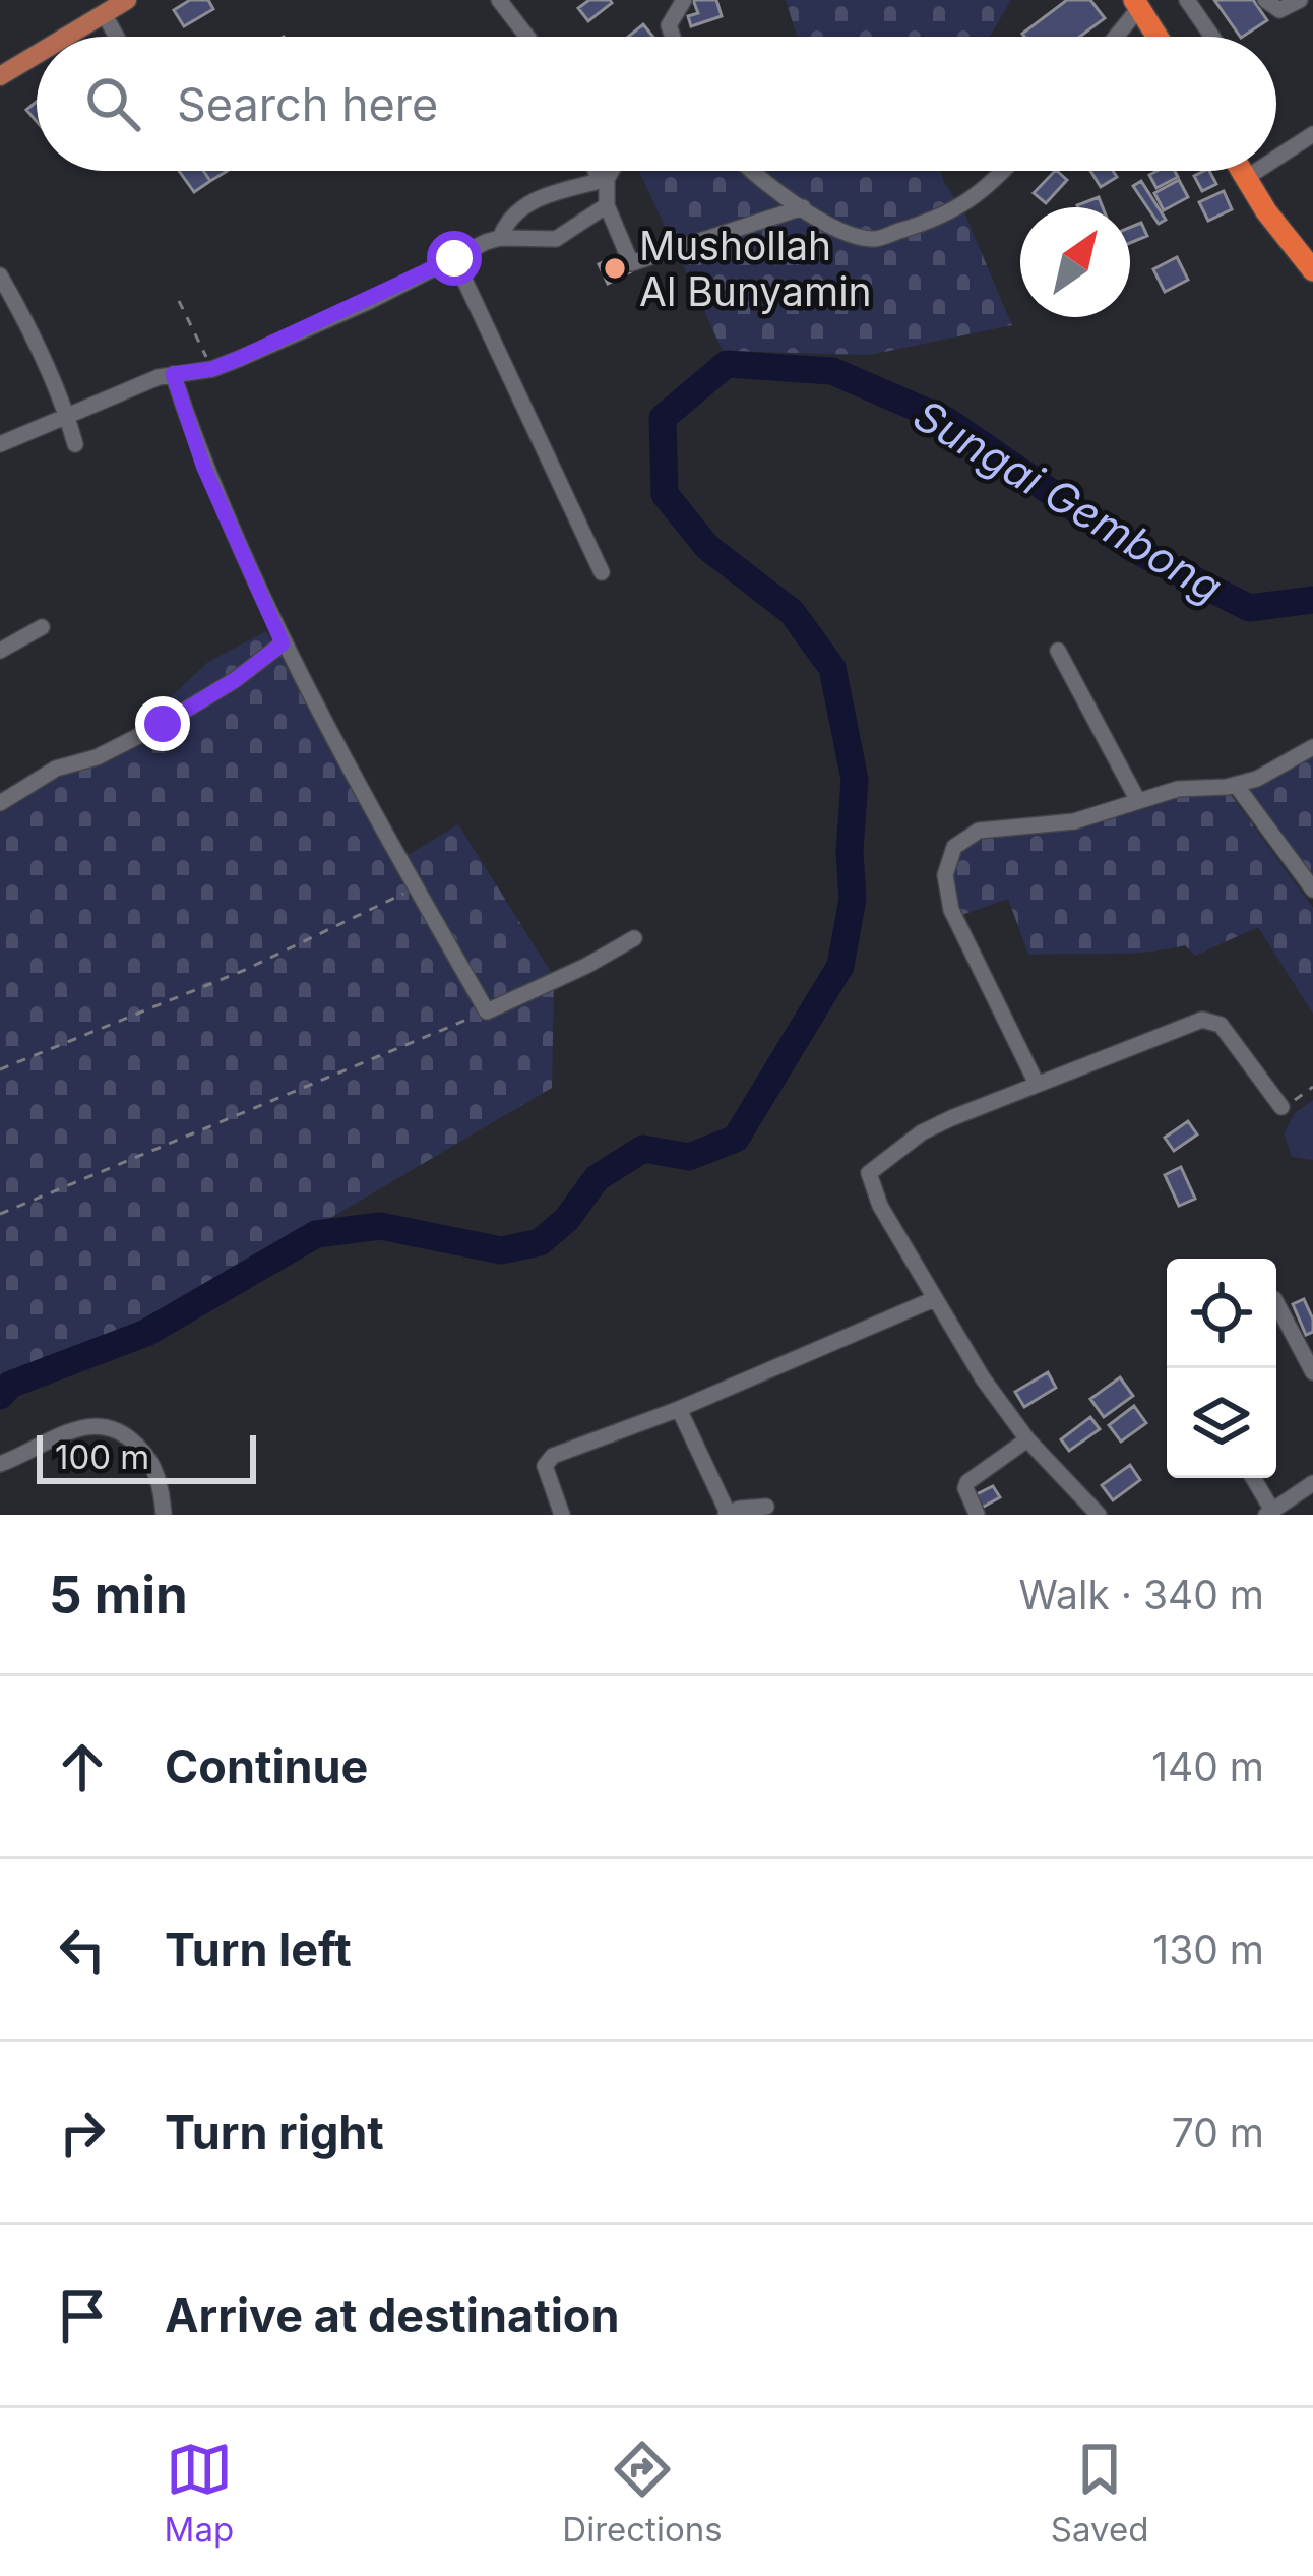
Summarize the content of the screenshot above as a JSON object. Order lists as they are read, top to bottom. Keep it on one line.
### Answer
{"water":["Sungai Gembong"],"places":["Mushollah Al Bunyamin"],"scale_bar":"100 m","north":"top right","page":{"search":"Search here","scale":"100 m","heading":["5 min","Walk · 340 m"],"list":[["Continue","140 m"],["Turn left","130 m"],["Turn right","70 m"],"Arrive at destination"],"nav":["Map","Directions","Saved"]}}
